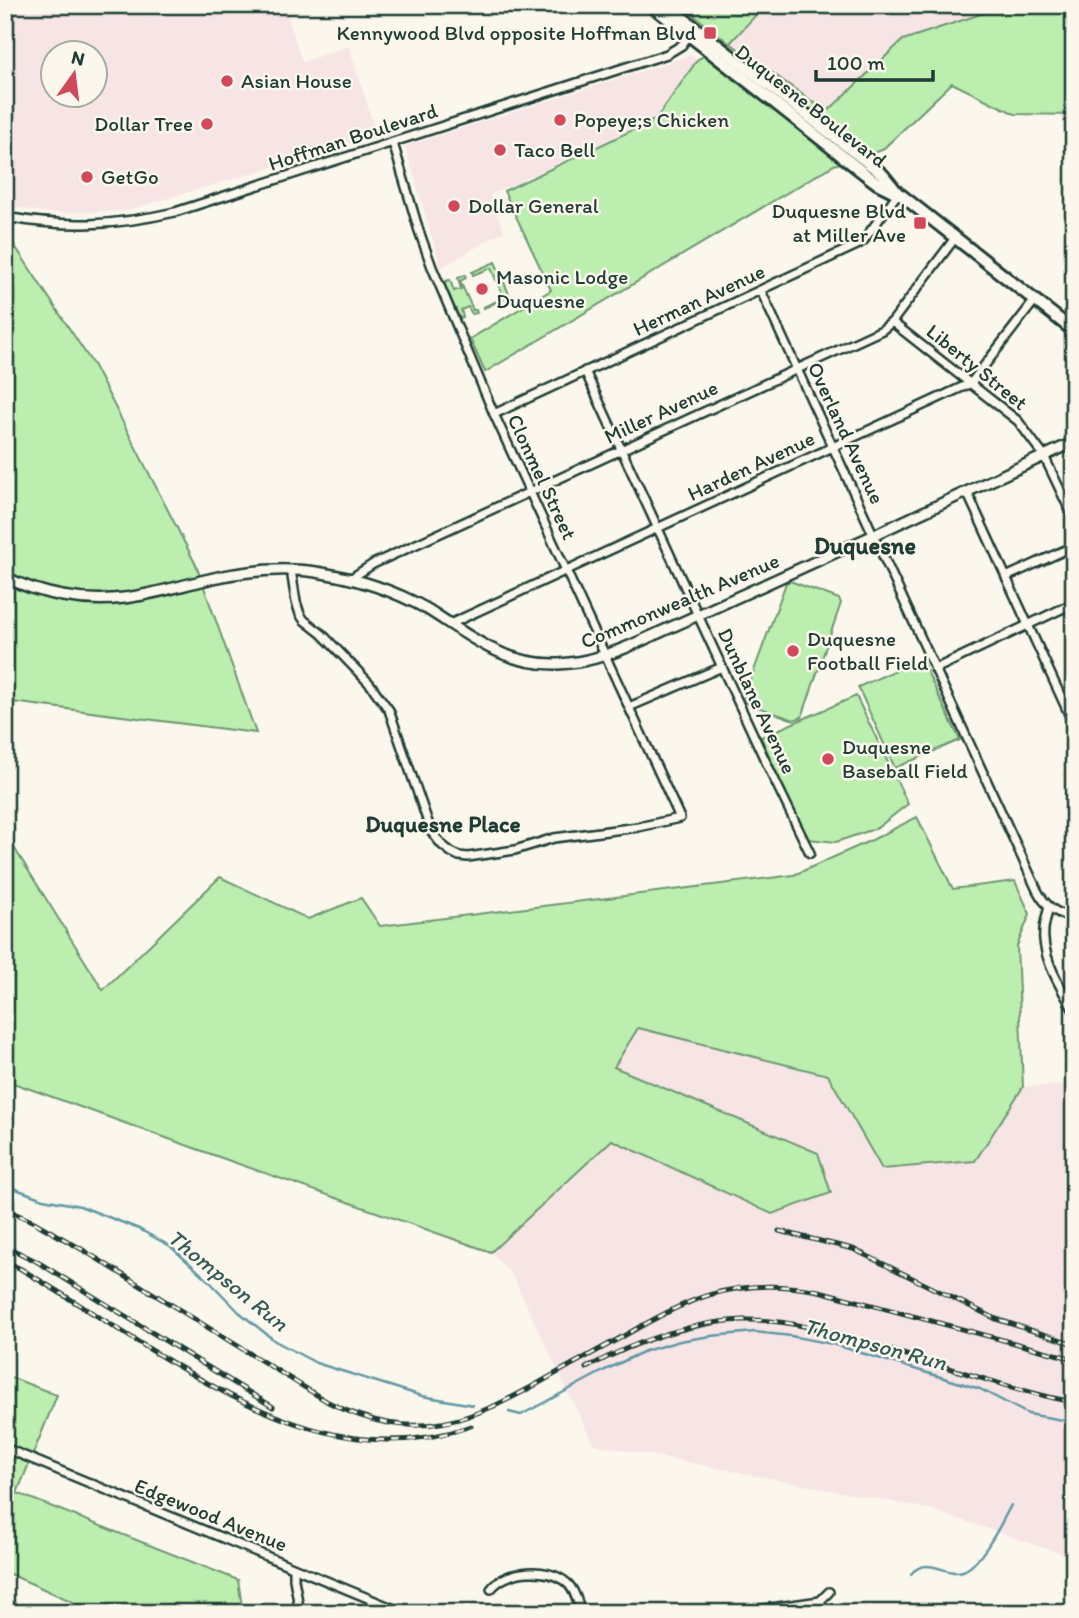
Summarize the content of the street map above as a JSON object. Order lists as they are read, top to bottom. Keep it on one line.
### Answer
{"streets":{"main road":["Duquesne Boulevard"],"street":["Hoffman Boulevard","Herman Avenue","Liberty Street","Miller Avenue","Overland Avenue","Harden Avenue","Clonmel Street","Commonwealth Avenue","Dunblane Avenue","Edgewood Avenue"]},"crossings":[["Duquesne Boulevard","Hoffman Boulevard"],["Duquesne Boulevard","Herman Avenue"],["Duquesne Boulevard","Miller Avenue"],["Duquesne Boulevard","Harden Avenue"],["Hoffman Boulevard","Clonmel Street"],["Herman Avenue","Overland Avenue"],["Herman Avenue","Clonmel Street"],["Herman Avenue","Dunblane Avenue"],["Liberty Street","Miller Avenue"],["Liberty Street","Harden Avenue"],["Liberty Street","Commonwealth Avenue"],["Miller Avenue","Overland Avenue"],["Miller Avenue","Clonmel Street"],["Miller Avenue","Commonwealth Avenue"],["Miller Avenue","Dunblane Avenue"],["Overland Avenue","Harden Avenue"],["Overland Avenue","Commonwealth Avenue"],["Harden Avenue","Clonmel Street"],["Harden Avenue","Commonwealth Avenue"],["Harden Avenue","Dunblane Avenue"],["Clonmel Street","Commonwealth Avenue"],["Commonwealth Avenue","Dunblane Avenue"]],"districts":["Duquesne","Duquesne Place"],"water":["Thompson Run"],"places":{"transit":["Kennywood Blvd opposite Hoffman Blvd","Duquesne Blvd at Miller Ave"],"other":["Asian House","Popeye;s Chicken","Dollar Tree","Taco Bell","GetGo","Dollar General","Masonic Lodge Duquesne","Duquesne Football Field","Duquesne Baseball Field"]},"scale_bar":"100 m","north":"top"}
